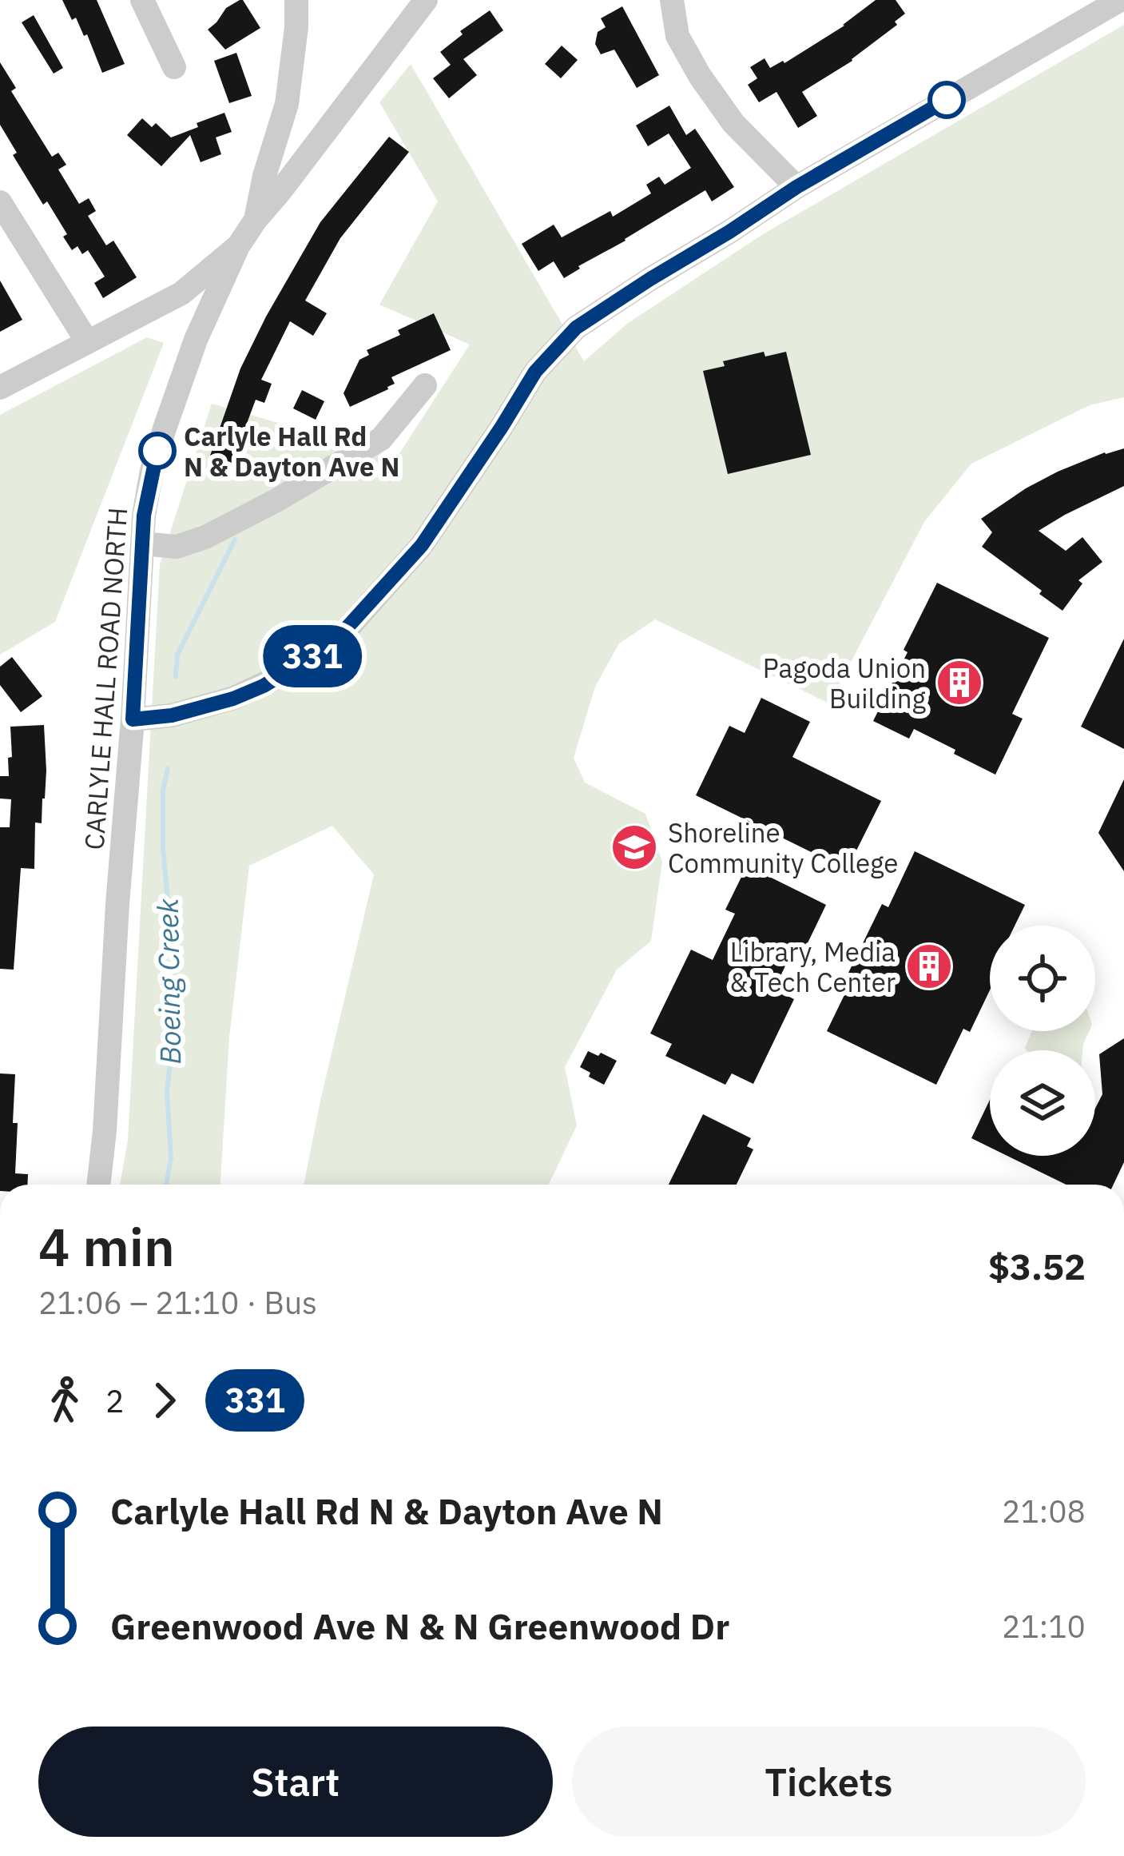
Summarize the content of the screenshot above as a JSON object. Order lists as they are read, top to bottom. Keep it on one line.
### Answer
{"streets":{"street":["CARLYLE HALL ROAD NORTH"]},"water":["Boeing Creek"],"places":{"other":["Carlyle Hall Rd N & Dayton Ave N"],"building":["Pagoda Union Building","Library, Media & Tech Center"],"school or university":["Shoreline Community College"]},"lines":["bus line 331"],"page":{"on_map":"331","heading":["4 min","21:06 – 21:10 · Bus","$3.52"],"legs":["2","331"],"list":[{"name":"Carlyle Hall Rd N & Dayton Ave N","value":"21:08"},{"name":"Greenwood Ave N & N Greenwood Dr","value":"21:10"}],"buttons":["Start","Tickets"]}}
